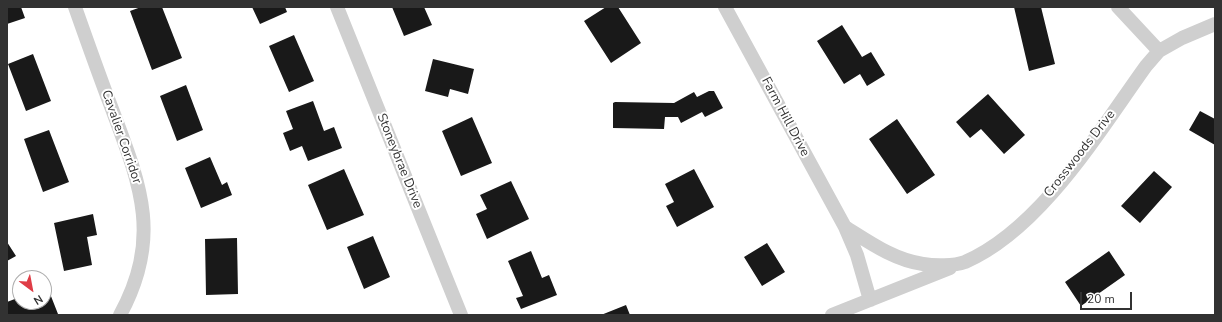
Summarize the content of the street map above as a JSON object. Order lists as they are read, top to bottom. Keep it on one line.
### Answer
{"streets":{"street":["Farm Hill Drive","Cavalier Corridor","Crosswoods Drive","Stoneybrae Drive"]},"crossings":[["Farm Hill Drive","Crosswoods Drive"]],"scale_bar":"20 m","north":"bottom right"}
